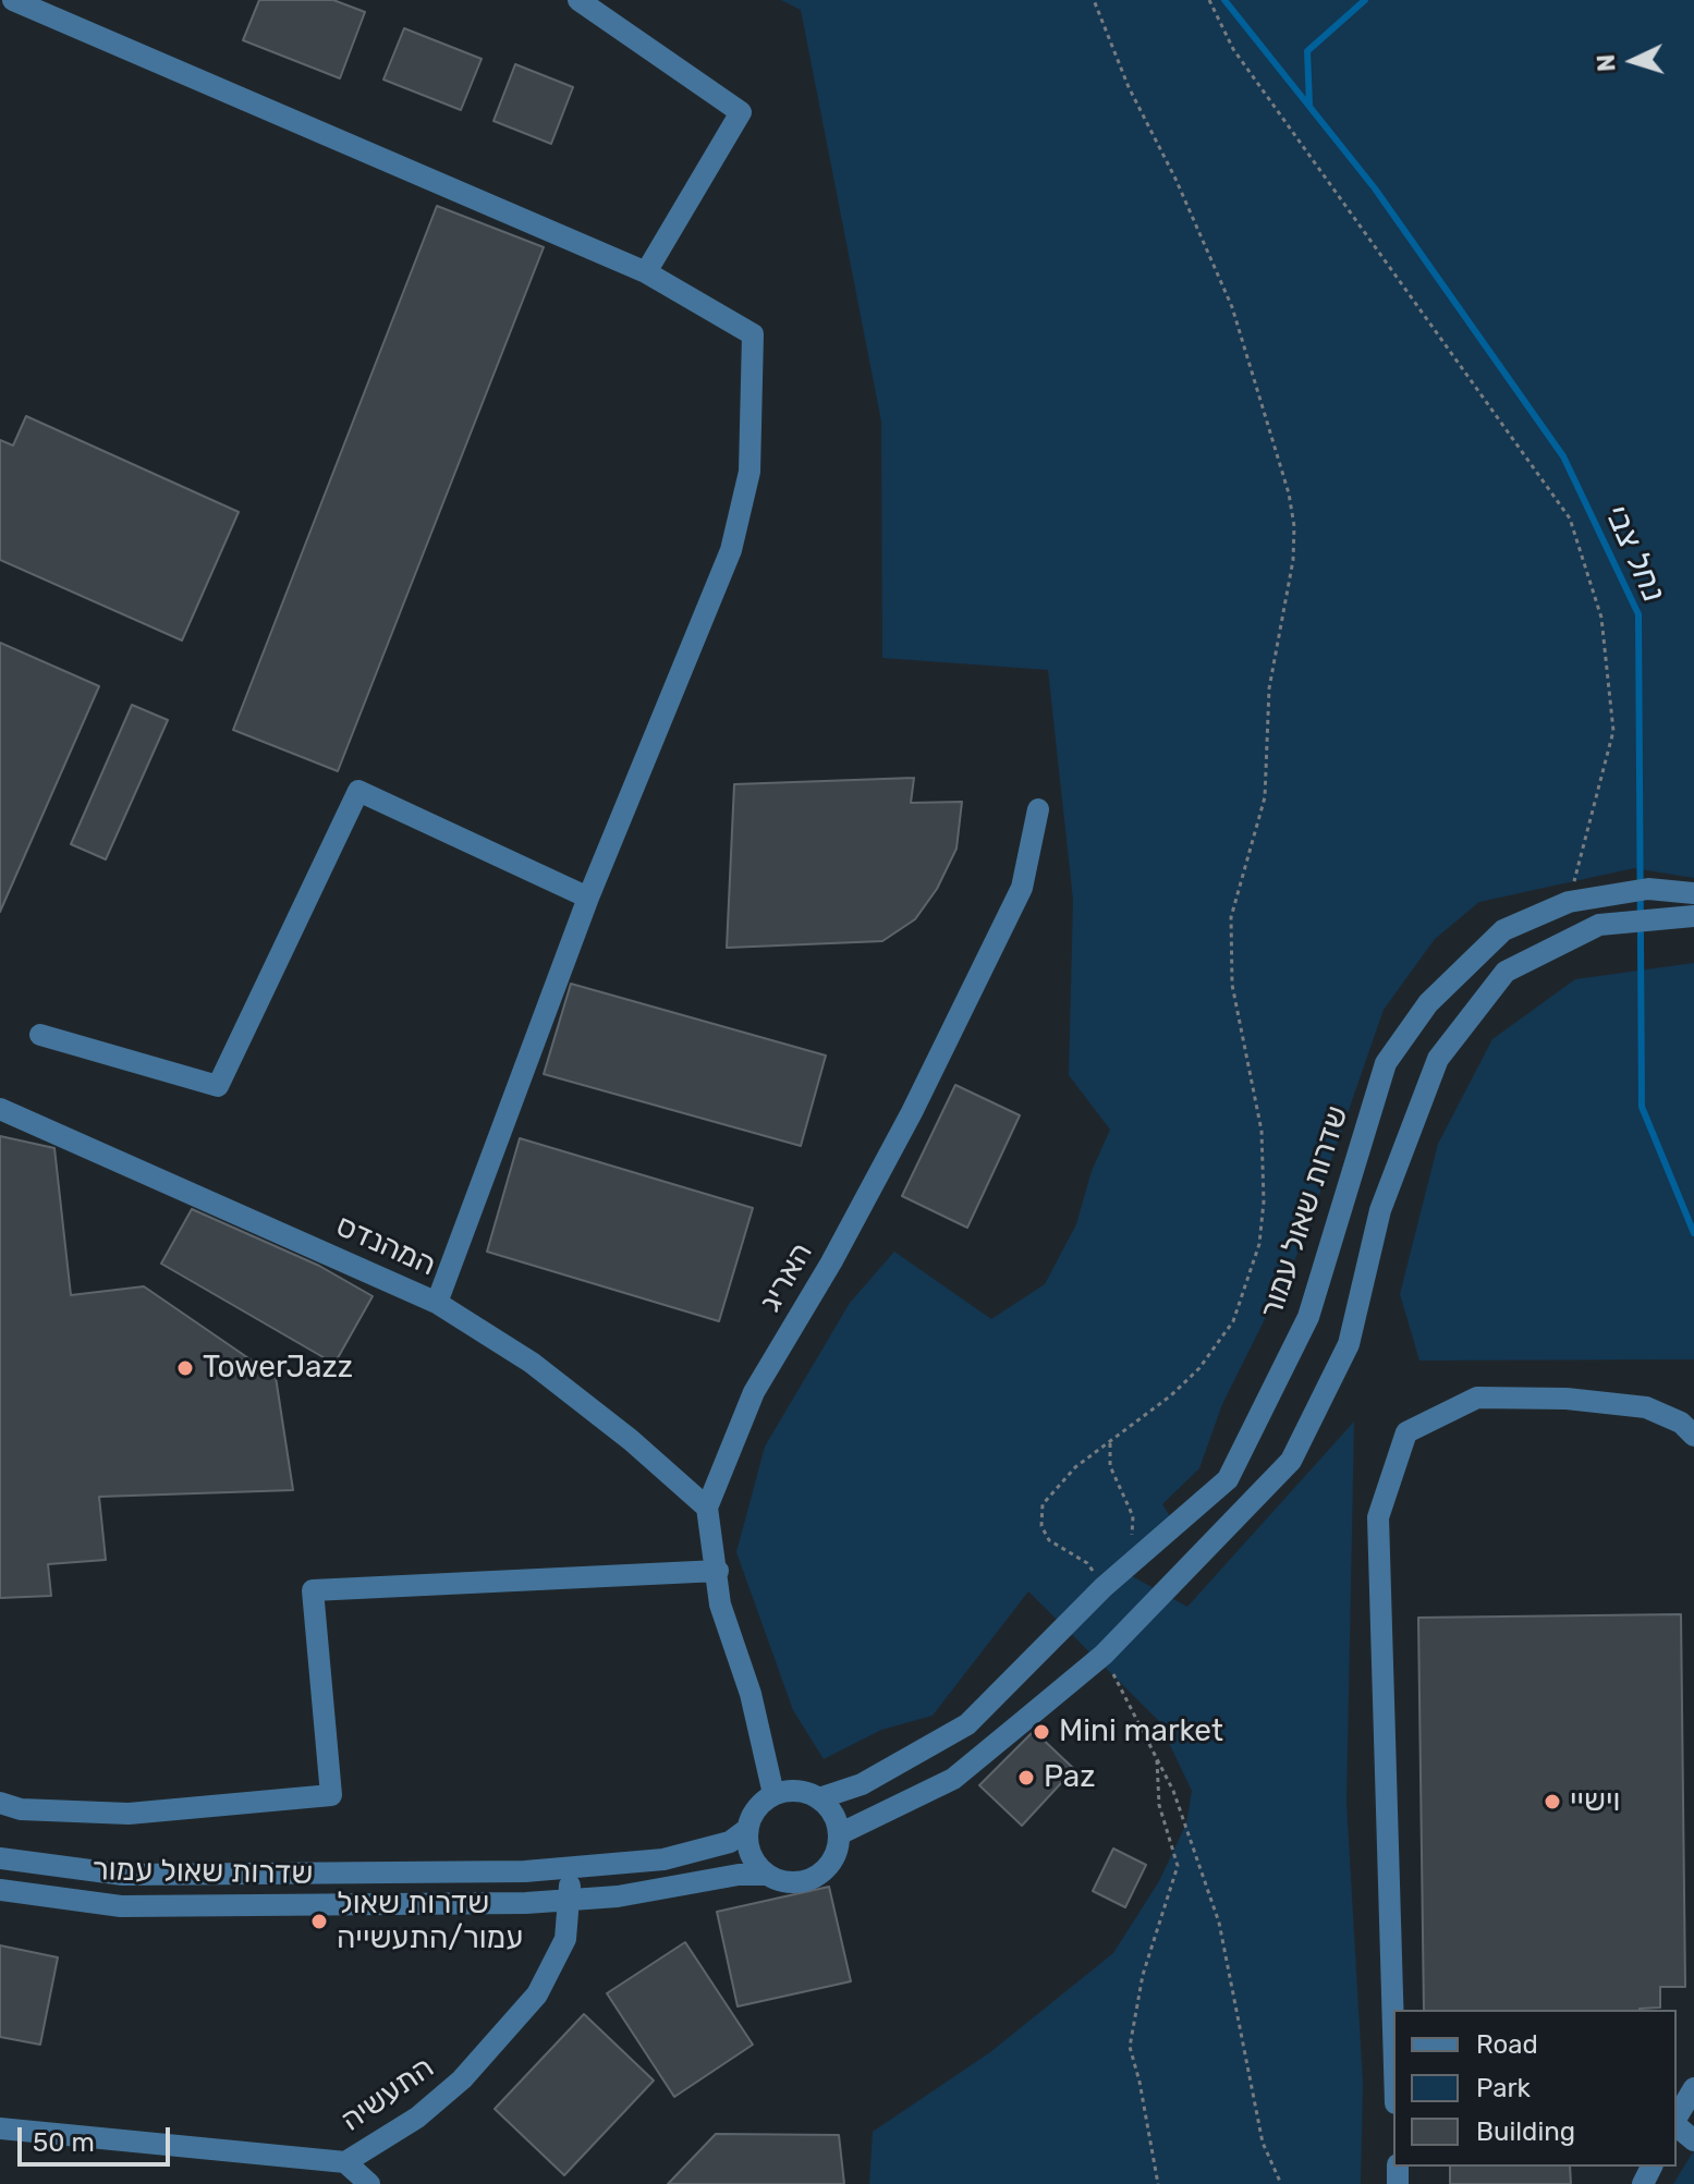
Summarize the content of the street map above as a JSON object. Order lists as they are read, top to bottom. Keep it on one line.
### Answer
{"streets":{"street":["שדרות שאול עמור","המהנדס","האריג","התעשיה"]},"crossings":[["שדרות שאול עמור","התעשיה"],["המהנדס","האריג"]],"water":["נחל צבי"],"places":["TowerJazz","Mini market","Paz","וישיי","שדרות שאול עמור/התעשייה"],"legend":["Road","Park","Building"],"scale_bar":"50 m","north":"left"}
